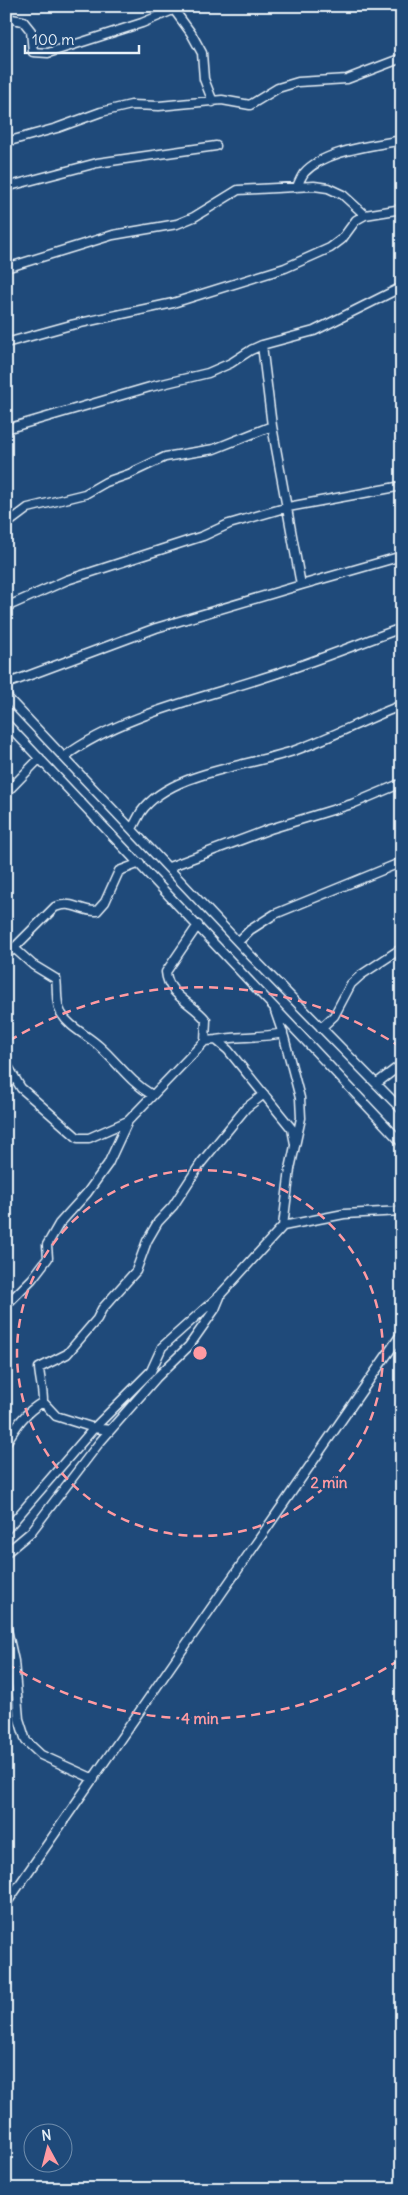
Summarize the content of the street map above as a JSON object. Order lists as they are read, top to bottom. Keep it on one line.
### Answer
{"scale_bar":"100 m","north":"top","rings":["2 min","4 min"]}
